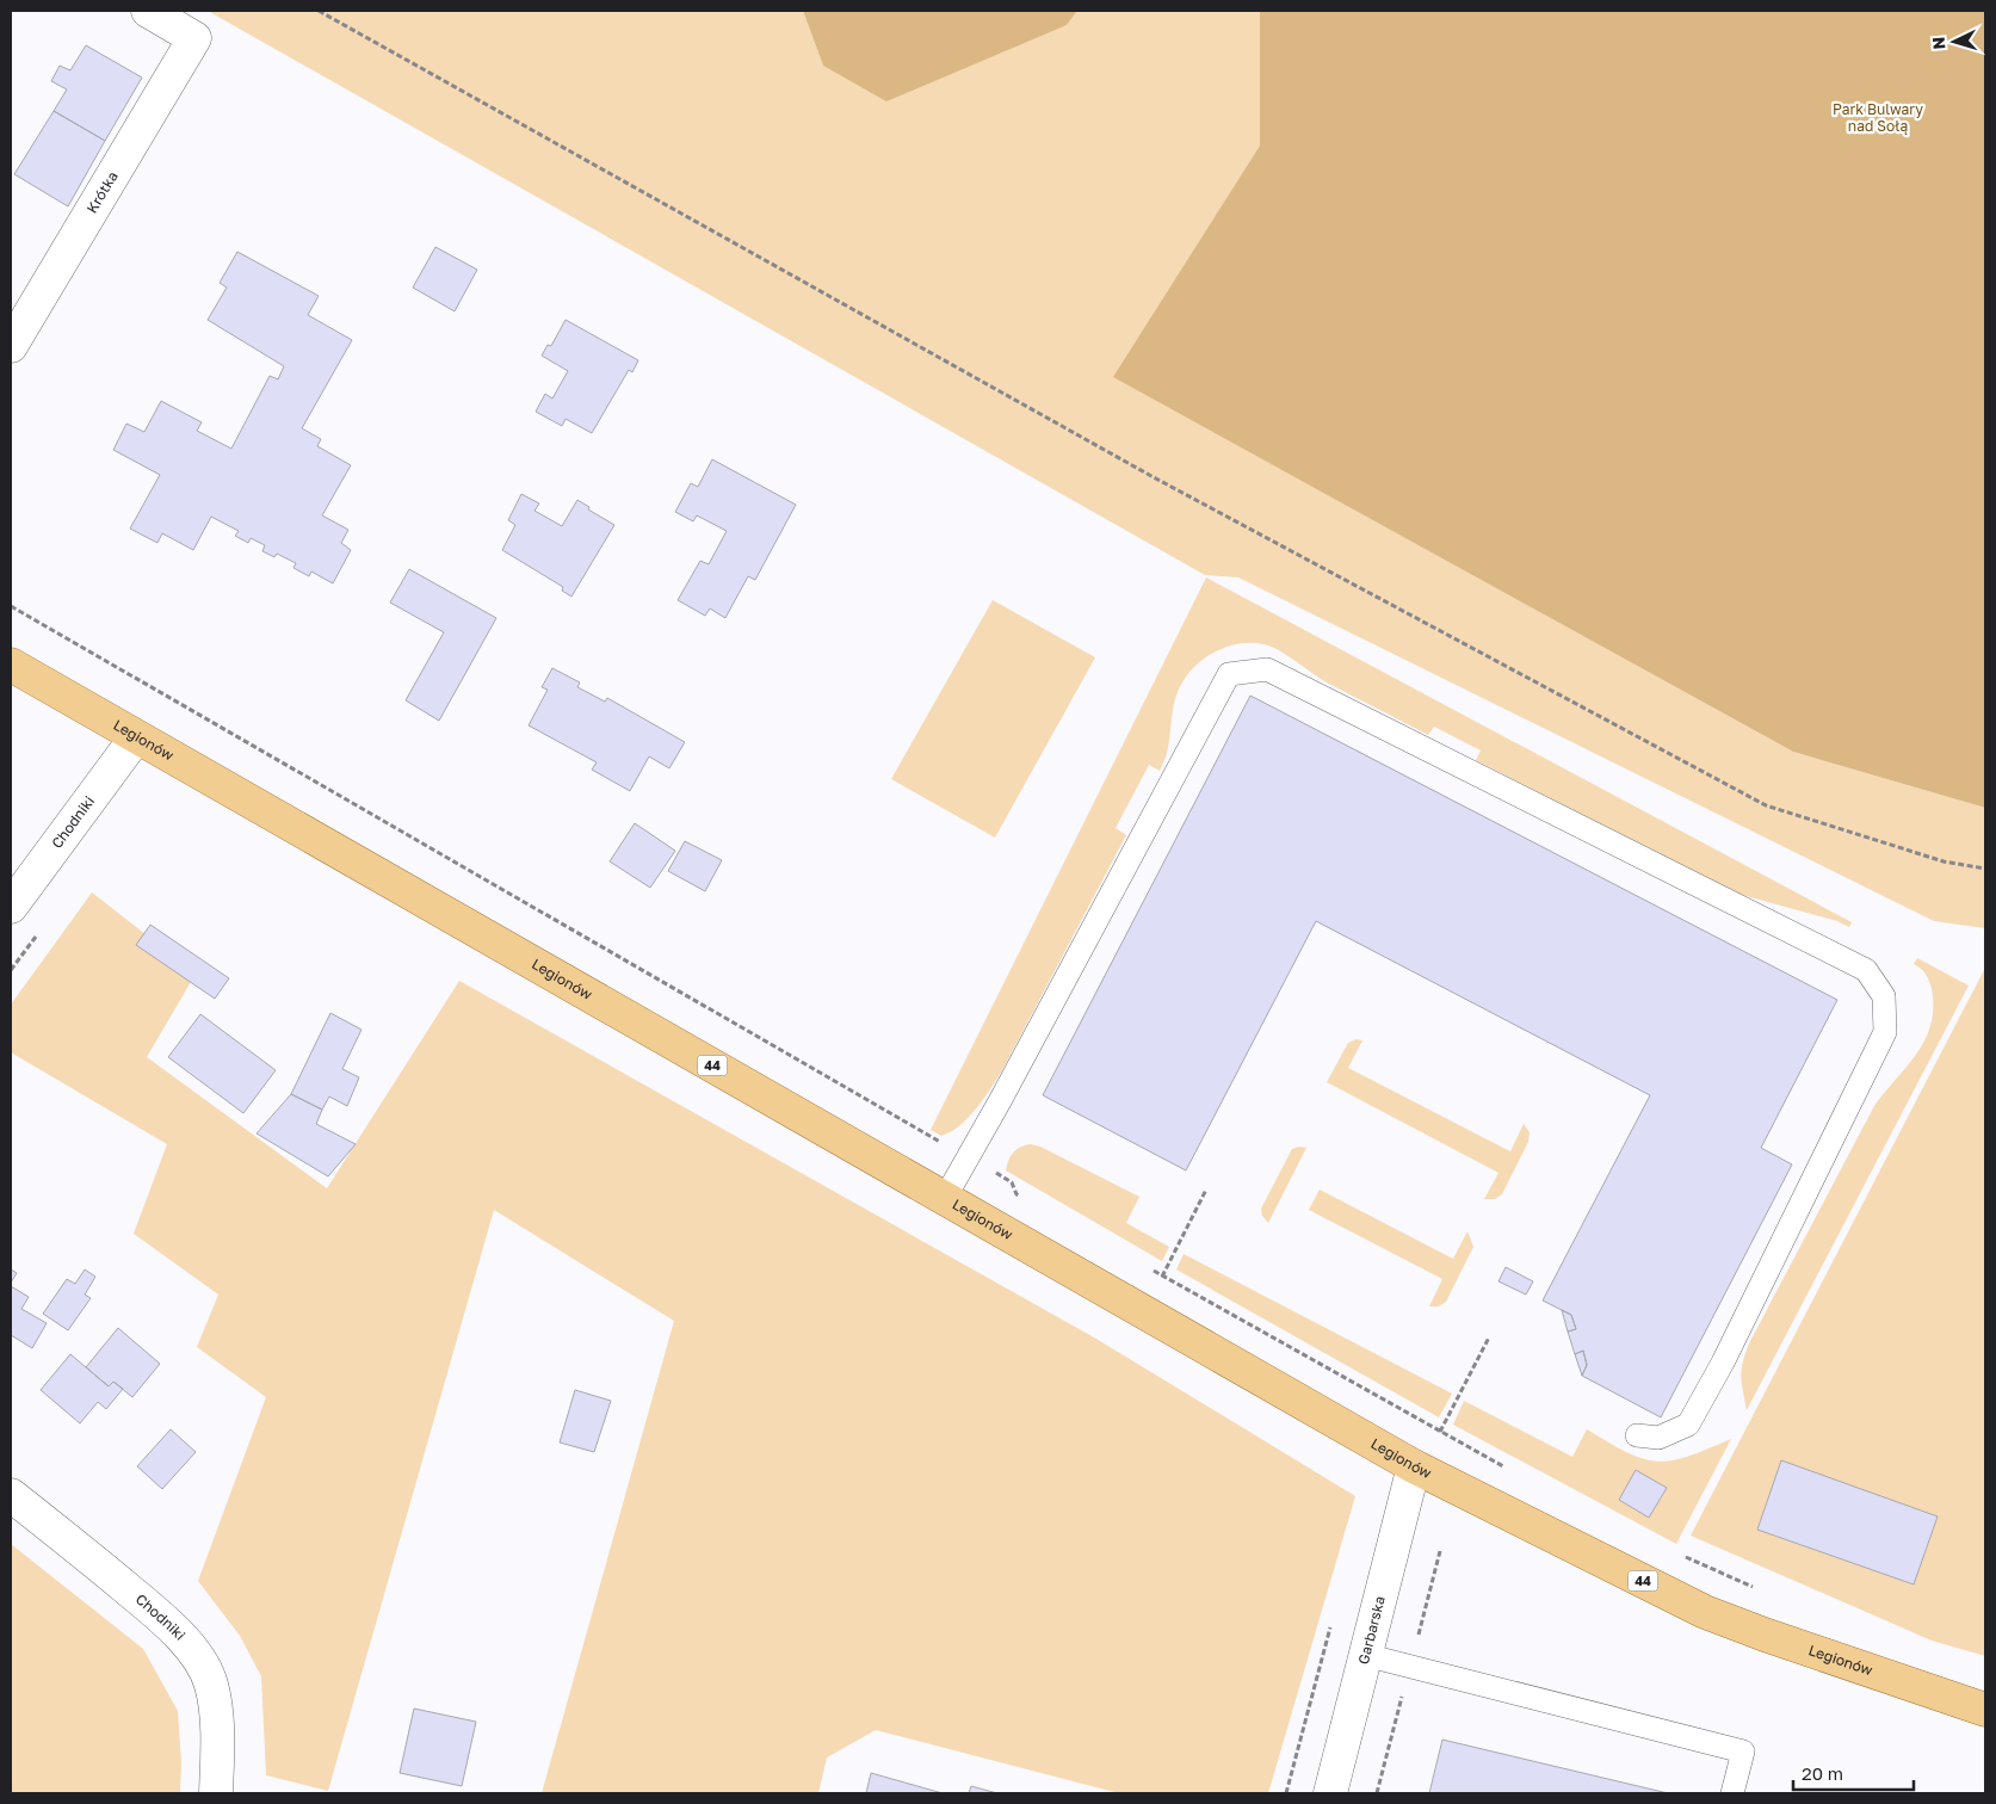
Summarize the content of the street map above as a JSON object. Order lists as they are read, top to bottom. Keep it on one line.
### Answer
{"streets":{"main road":["Legionów","44"],"street":["Krótka","Chodniki","Garbarska"]},"crossings":[["Legionów","Chodniki"],["Legionów","Garbarska"]],"parks":["Park Bulwary nad Sołą"],"scale_bar":"20 m","north":"left"}
